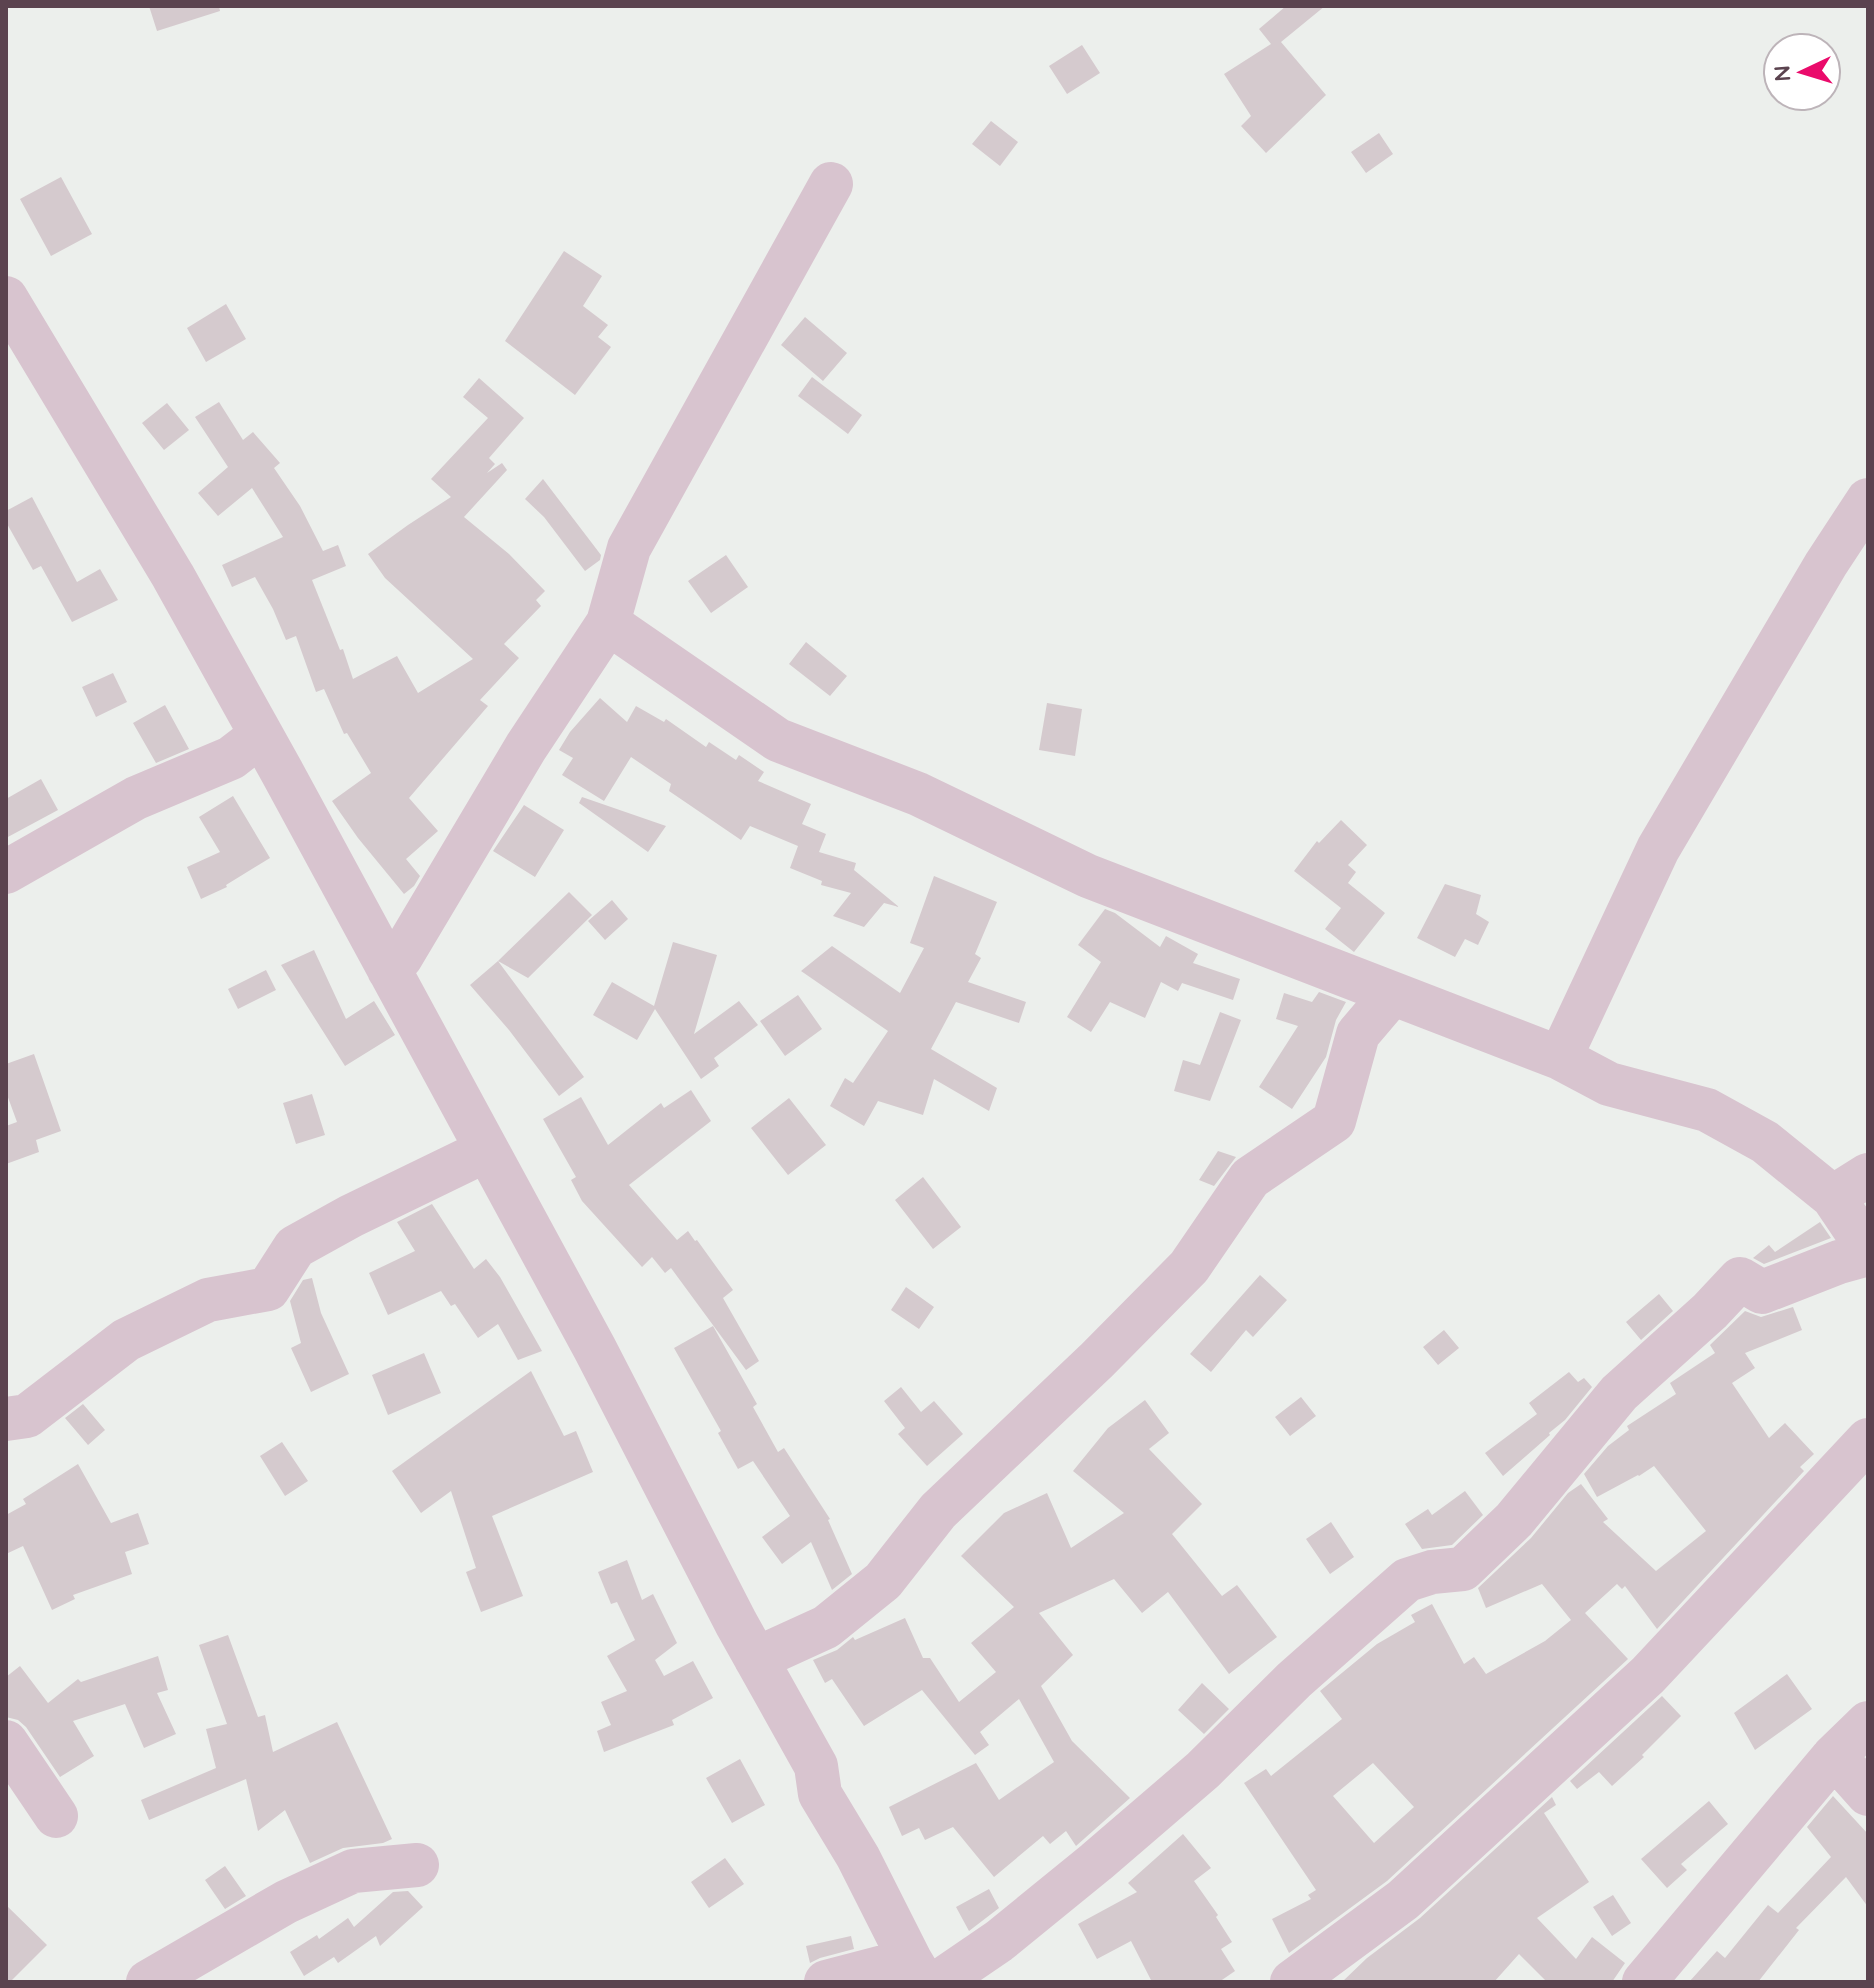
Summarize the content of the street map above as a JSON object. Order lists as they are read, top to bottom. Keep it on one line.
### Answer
{"north":"left"}
